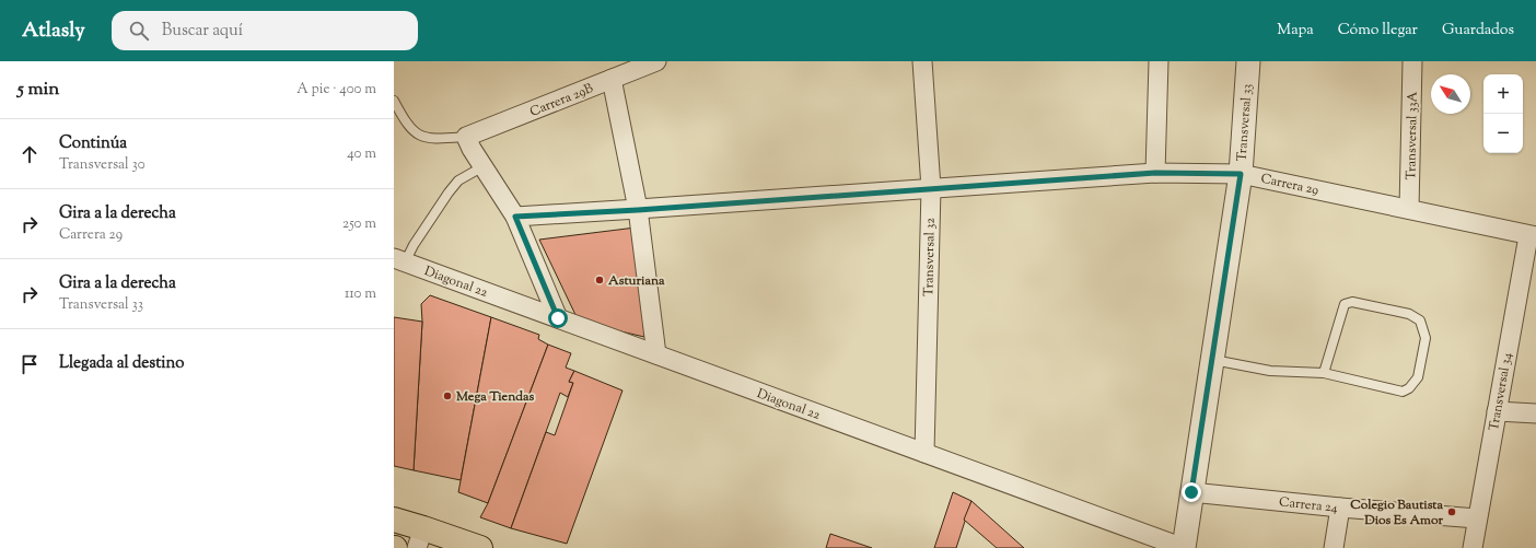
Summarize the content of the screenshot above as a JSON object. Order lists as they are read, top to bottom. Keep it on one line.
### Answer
{"streets":{"street":["Carrera 29B","Transversal 33","Transversal 33A","Carrera 29","Transversal 32","Diagonal 22","Transversal 34","Carrera 24"]},"crossings":[["Transversal 33","Carrera 29"],["Transversal 33","Diagonal 22"],["Transversal 33","Carrera 24"],["Transversal 33A","Carrera 29"],["Carrera 29","Transversal 32"],["Carrera 29","Transversal 34"],["Transversal 32","Diagonal 22"],["Transversal 34","Carrera 24"]],"places":["Asturiana","Mega Tiendas","Colegio Bautista Dios Es Amor"],"north":"top left","page":{"header":"Atlasly","search":"Buscar aquí","nav":["Mapa","Cómo llegar","Guardados"],"heading":["5 min","A pie · 400 m"],"map_buttons":["+","−"],"list":[["Continúa","Transversal 30","40 m"],["Gira a la derecha","Carrera 29","250 m"],["Gira a la derecha","Transversal 33","110 m"],"Llegada al destino"]}}
